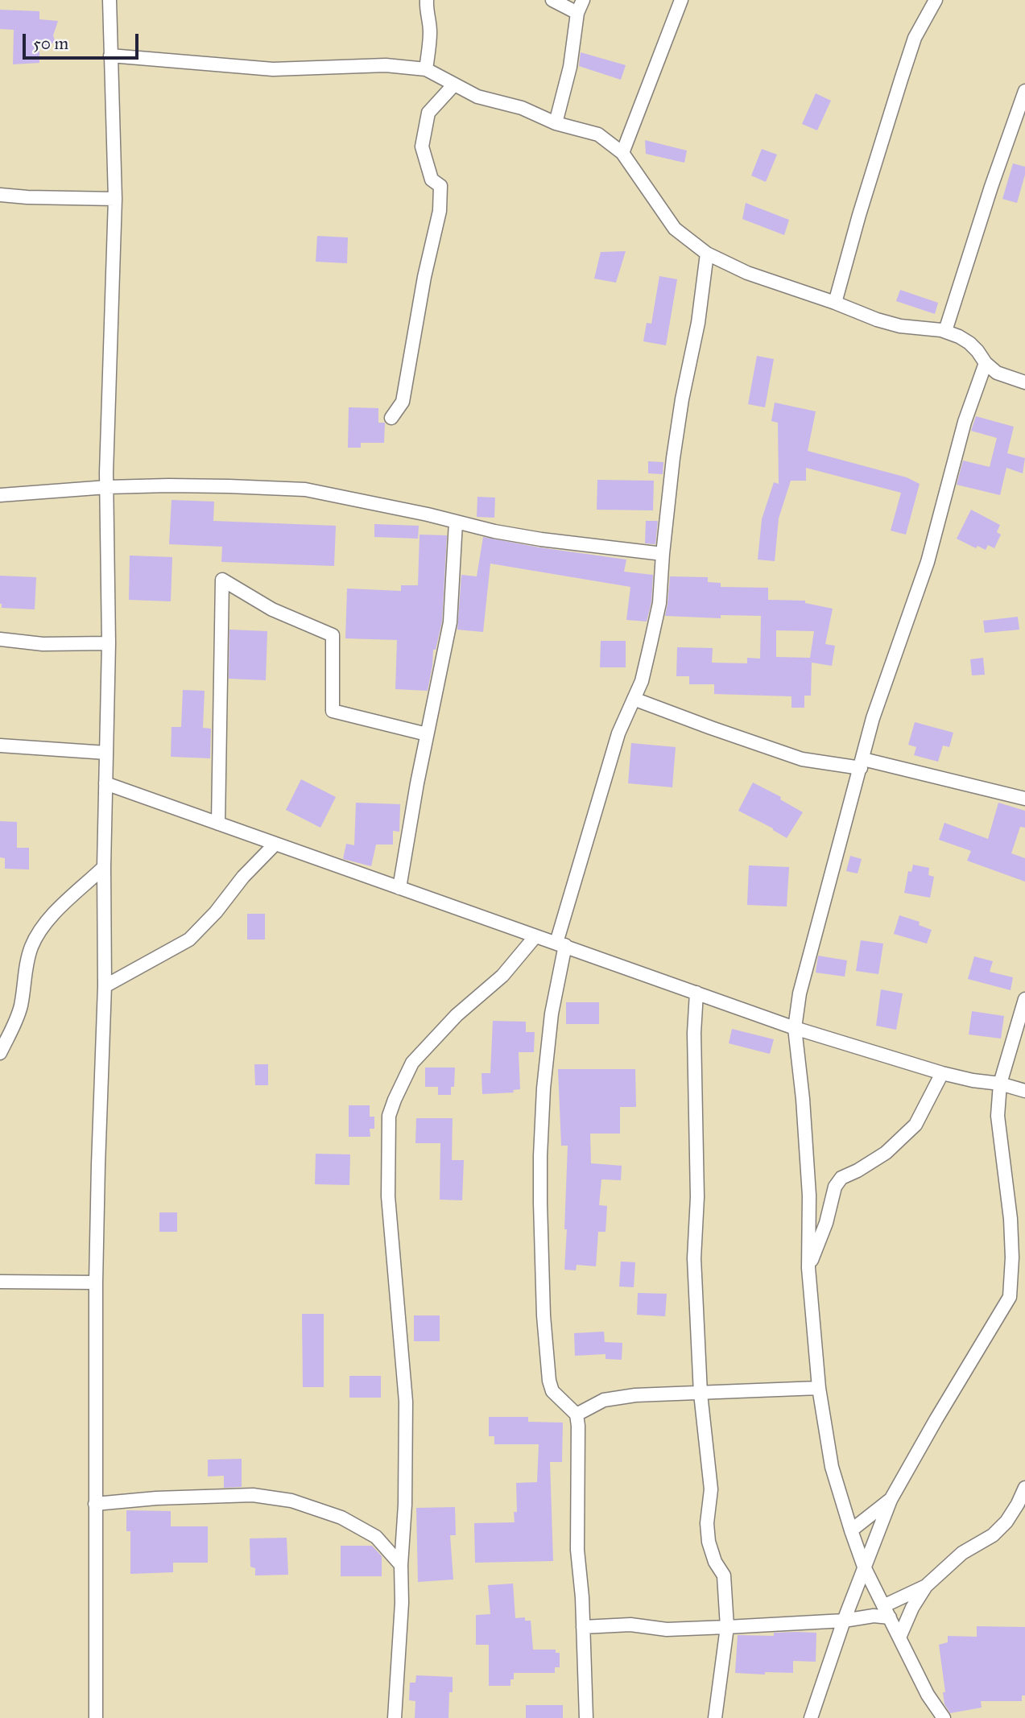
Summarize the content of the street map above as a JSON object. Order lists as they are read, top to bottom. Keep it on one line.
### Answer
{"scale_bar":"50 m"}
